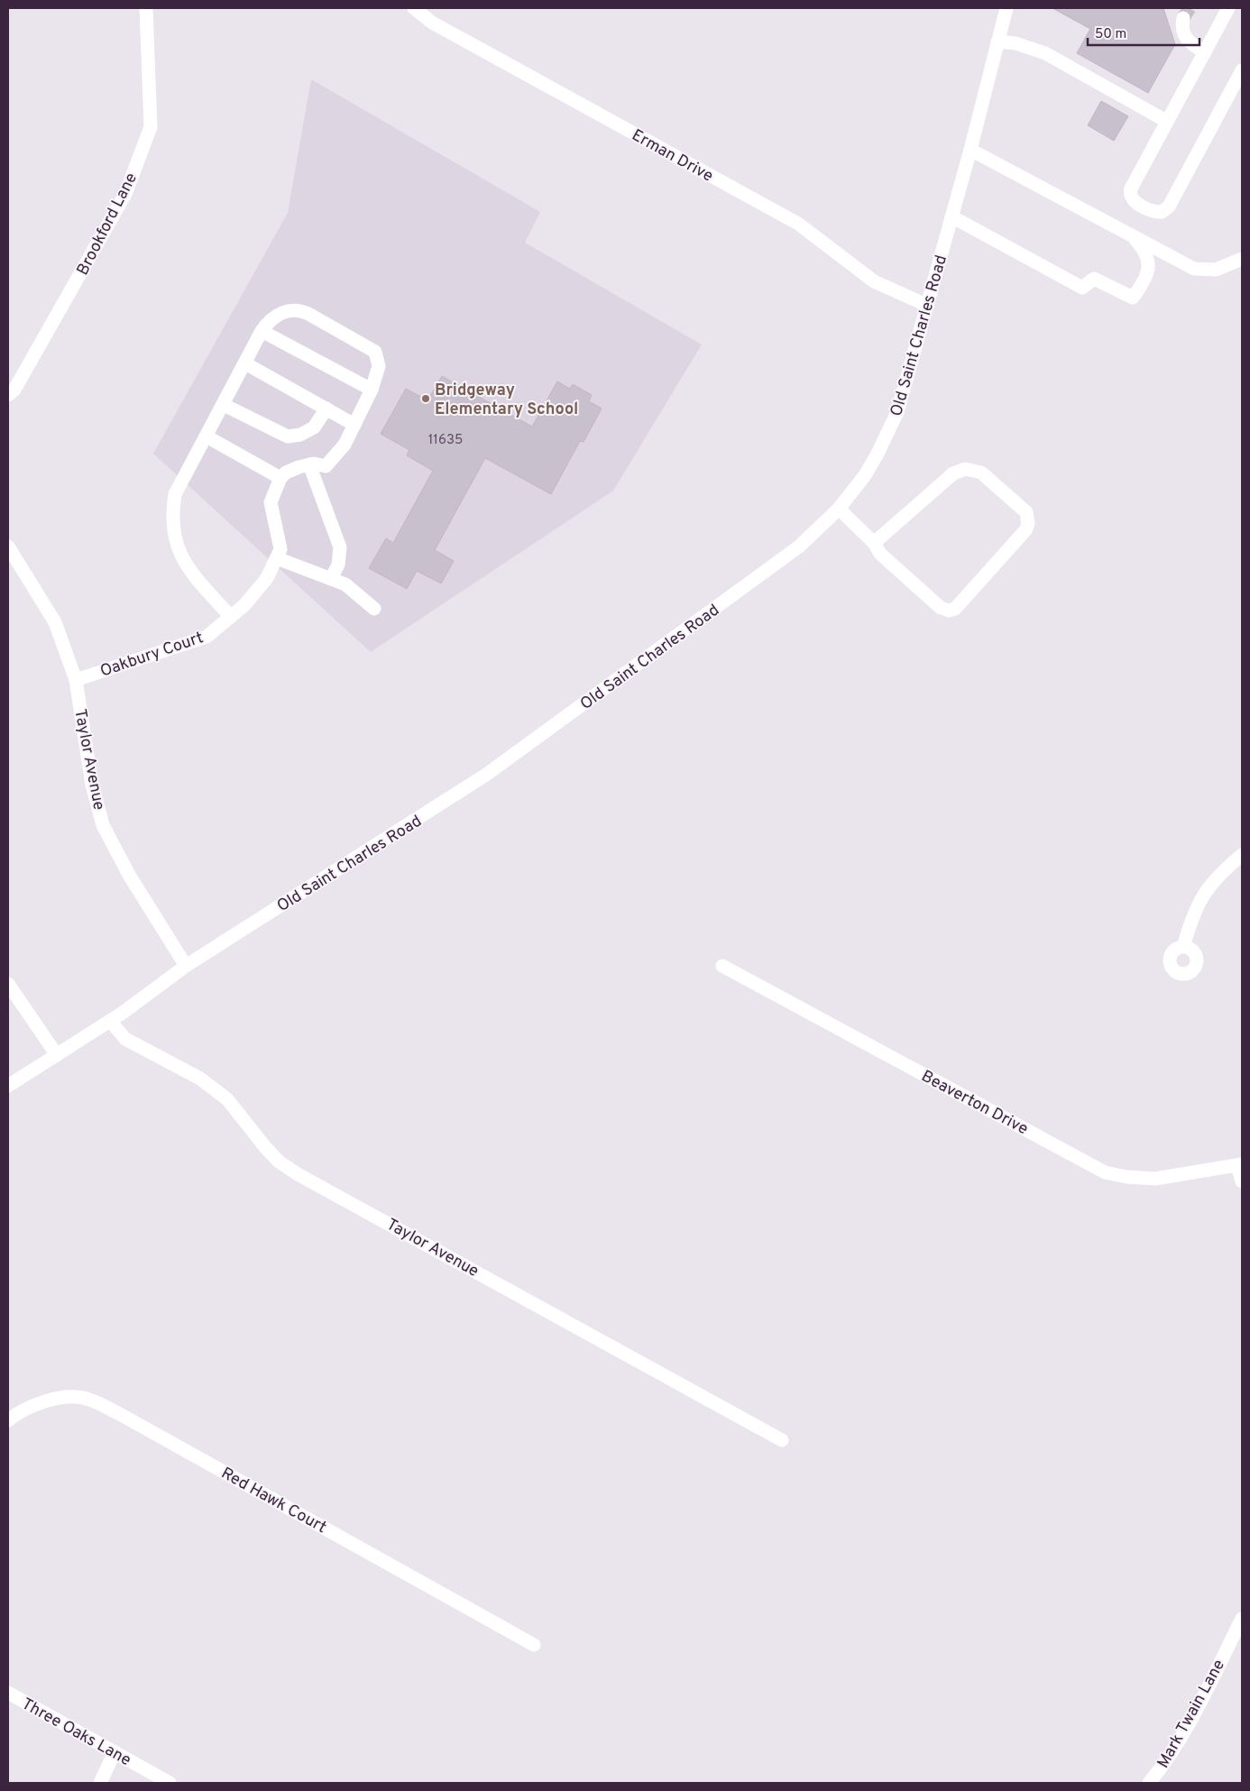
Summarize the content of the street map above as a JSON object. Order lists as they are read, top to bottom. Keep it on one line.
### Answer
{"streets":{"street":["Erman Drive","Brookford Lane","Old Saint Charles Road","Oakbury Court","Taylor Avenue","Beaverton Drive","Red Hawk Court","Mark Twain Lane","Three Oaks Lane"]},"crossings":[["Erman Drive","Old Saint Charles Road"],["Old Saint Charles Road","Taylor Avenue"],["Oakbury Court","Taylor Avenue"]],"places":["Bridgeway Elementary School"],"house_numbers":["11635"],"scale_bar":"50 m"}
